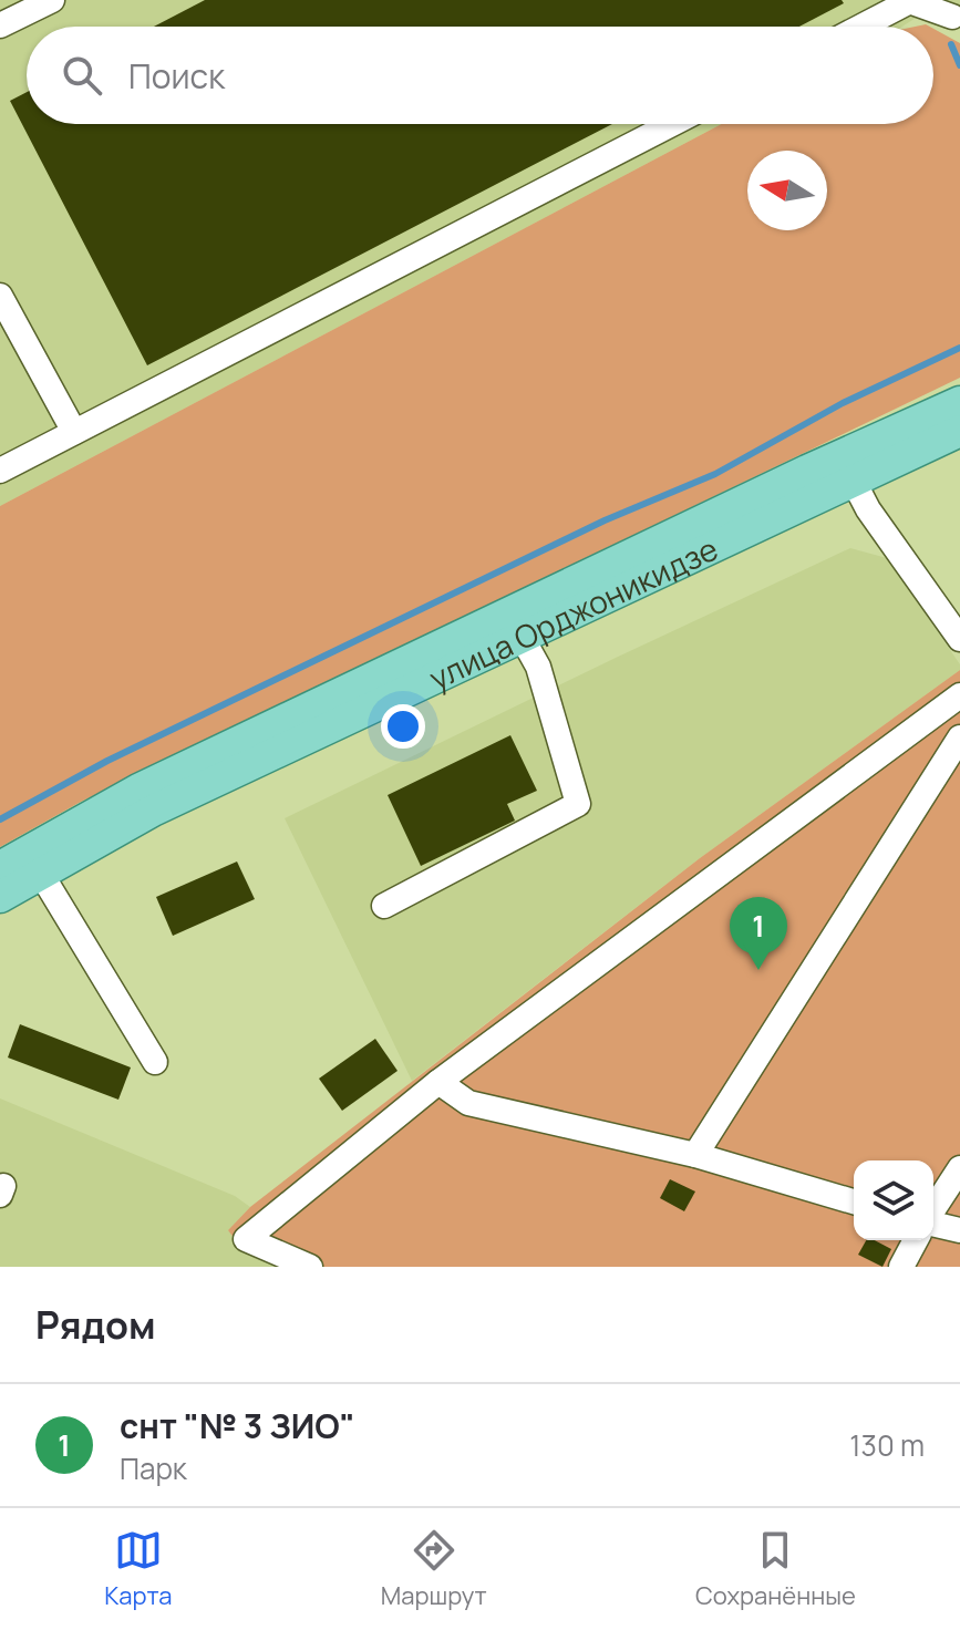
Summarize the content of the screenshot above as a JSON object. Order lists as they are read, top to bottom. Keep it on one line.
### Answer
{"streets":{"main road":["улица Орджоникидзе"]},"north":"left","page":{"search":"Поиск","pins":"1","heading":"Рядом","list":[{"mark":"1","name":"снт \"№ 3 ЗИО\"","note":"Парк","value":"130 m"}],"nav":["Карта","Маршрут","Сохранённые"]}}
